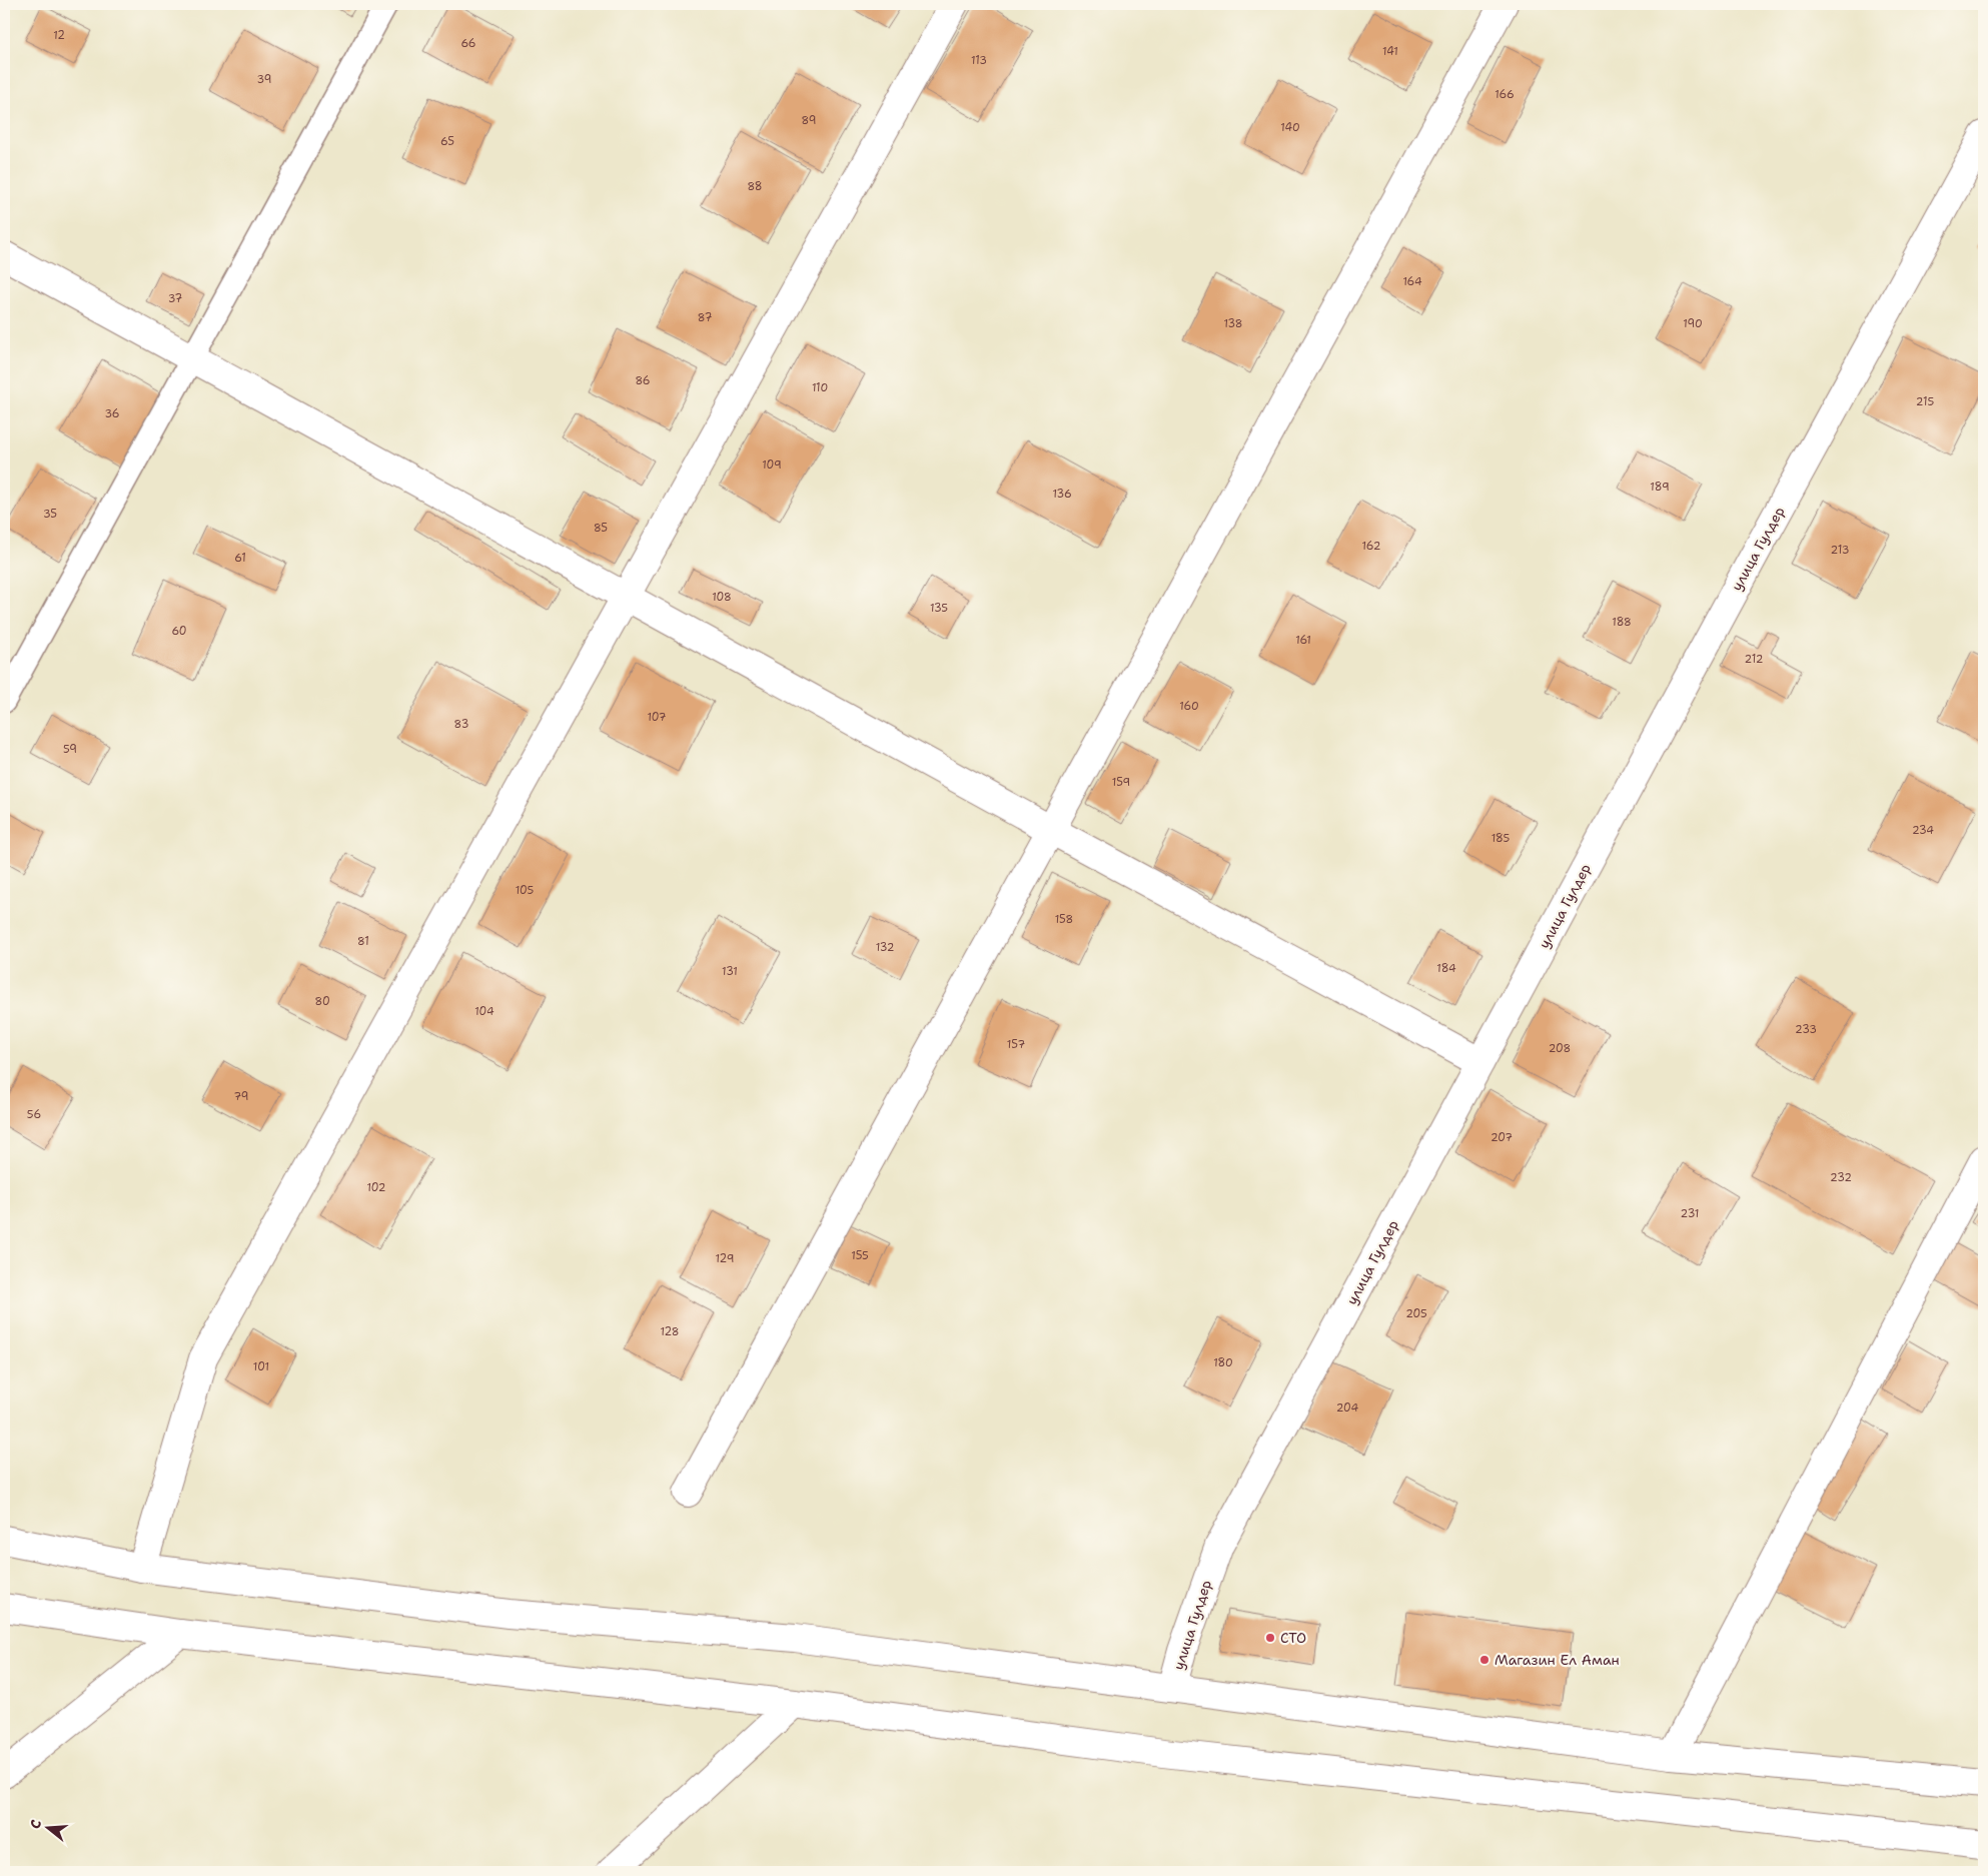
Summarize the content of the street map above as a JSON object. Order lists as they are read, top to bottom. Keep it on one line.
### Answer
{"streets":{"street":["улица Гулдер"]},"places":["СТО","Магазин Ел Аман"],"house_numbers":["12","66","141","113","39","166","89","140","65","88","164","37","87","138","190","86","110","215","36","109","189","136","35","85","162","213","61","108","135","188","60","161","212","160","107","83","59","159","234","185","105","158","81","132","184","131","80","104","233","157","208","79","56","207","232","102","231","155","129","205","128","180","101","204"],"north":"left"}
